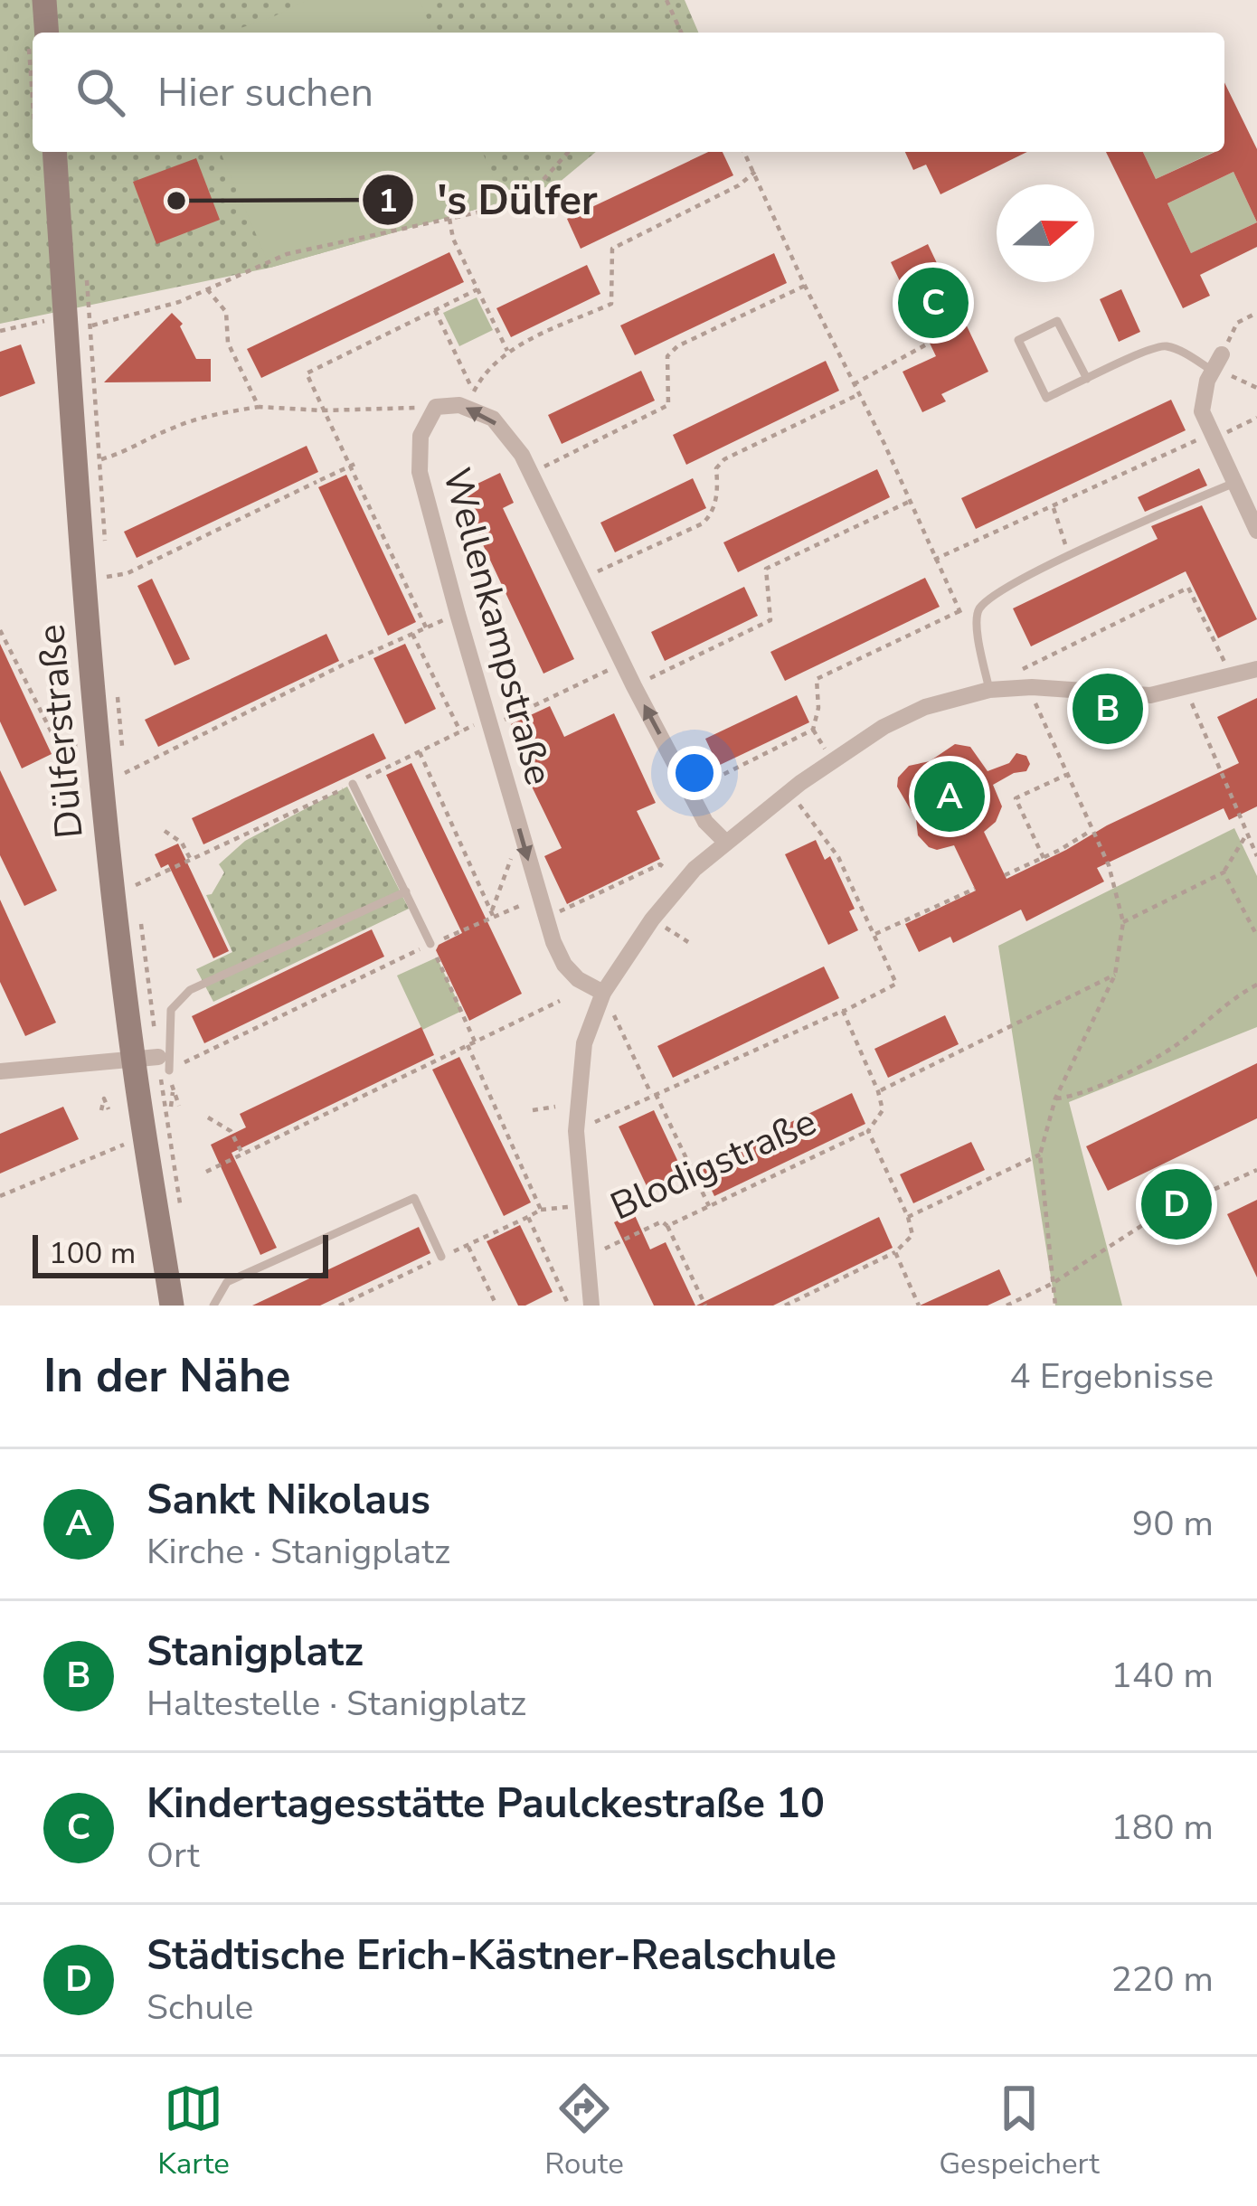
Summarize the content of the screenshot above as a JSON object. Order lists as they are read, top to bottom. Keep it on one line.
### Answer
{"streets":{"main road":["Dülferstraße"],"street":["Wellenkampstraße","Blodigstraße"]},"crossings":[["Wellenkampstraße","Blodigstraße"]],"places":["'s Dülfer"],"scale_bar":"100 m","north":"right","page":{"search":"Hier suchen","pins":["C","B","A","D"],"scale":"100 m","heading":["In der Nähe","4 Ergebnisse"],"list":[{"mark":"A","name":"Sankt Nikolaus","note":"Kirche · Stanigplatz","value":"90 m"},{"mark":"B","name":"Stanigplatz","note":"Haltestelle · Stanigplatz","value":"140 m"},{"mark":"C","name":"Kindertagesstätte Paulckestraße 10","note":"Ort","value":"180 m"},{"mark":"D","name":"Städtische Erich-Kästner-Realschule","note":"Schule","value":"220 m"}],"nav":["Karte","Route","Gespeichert"]}}
